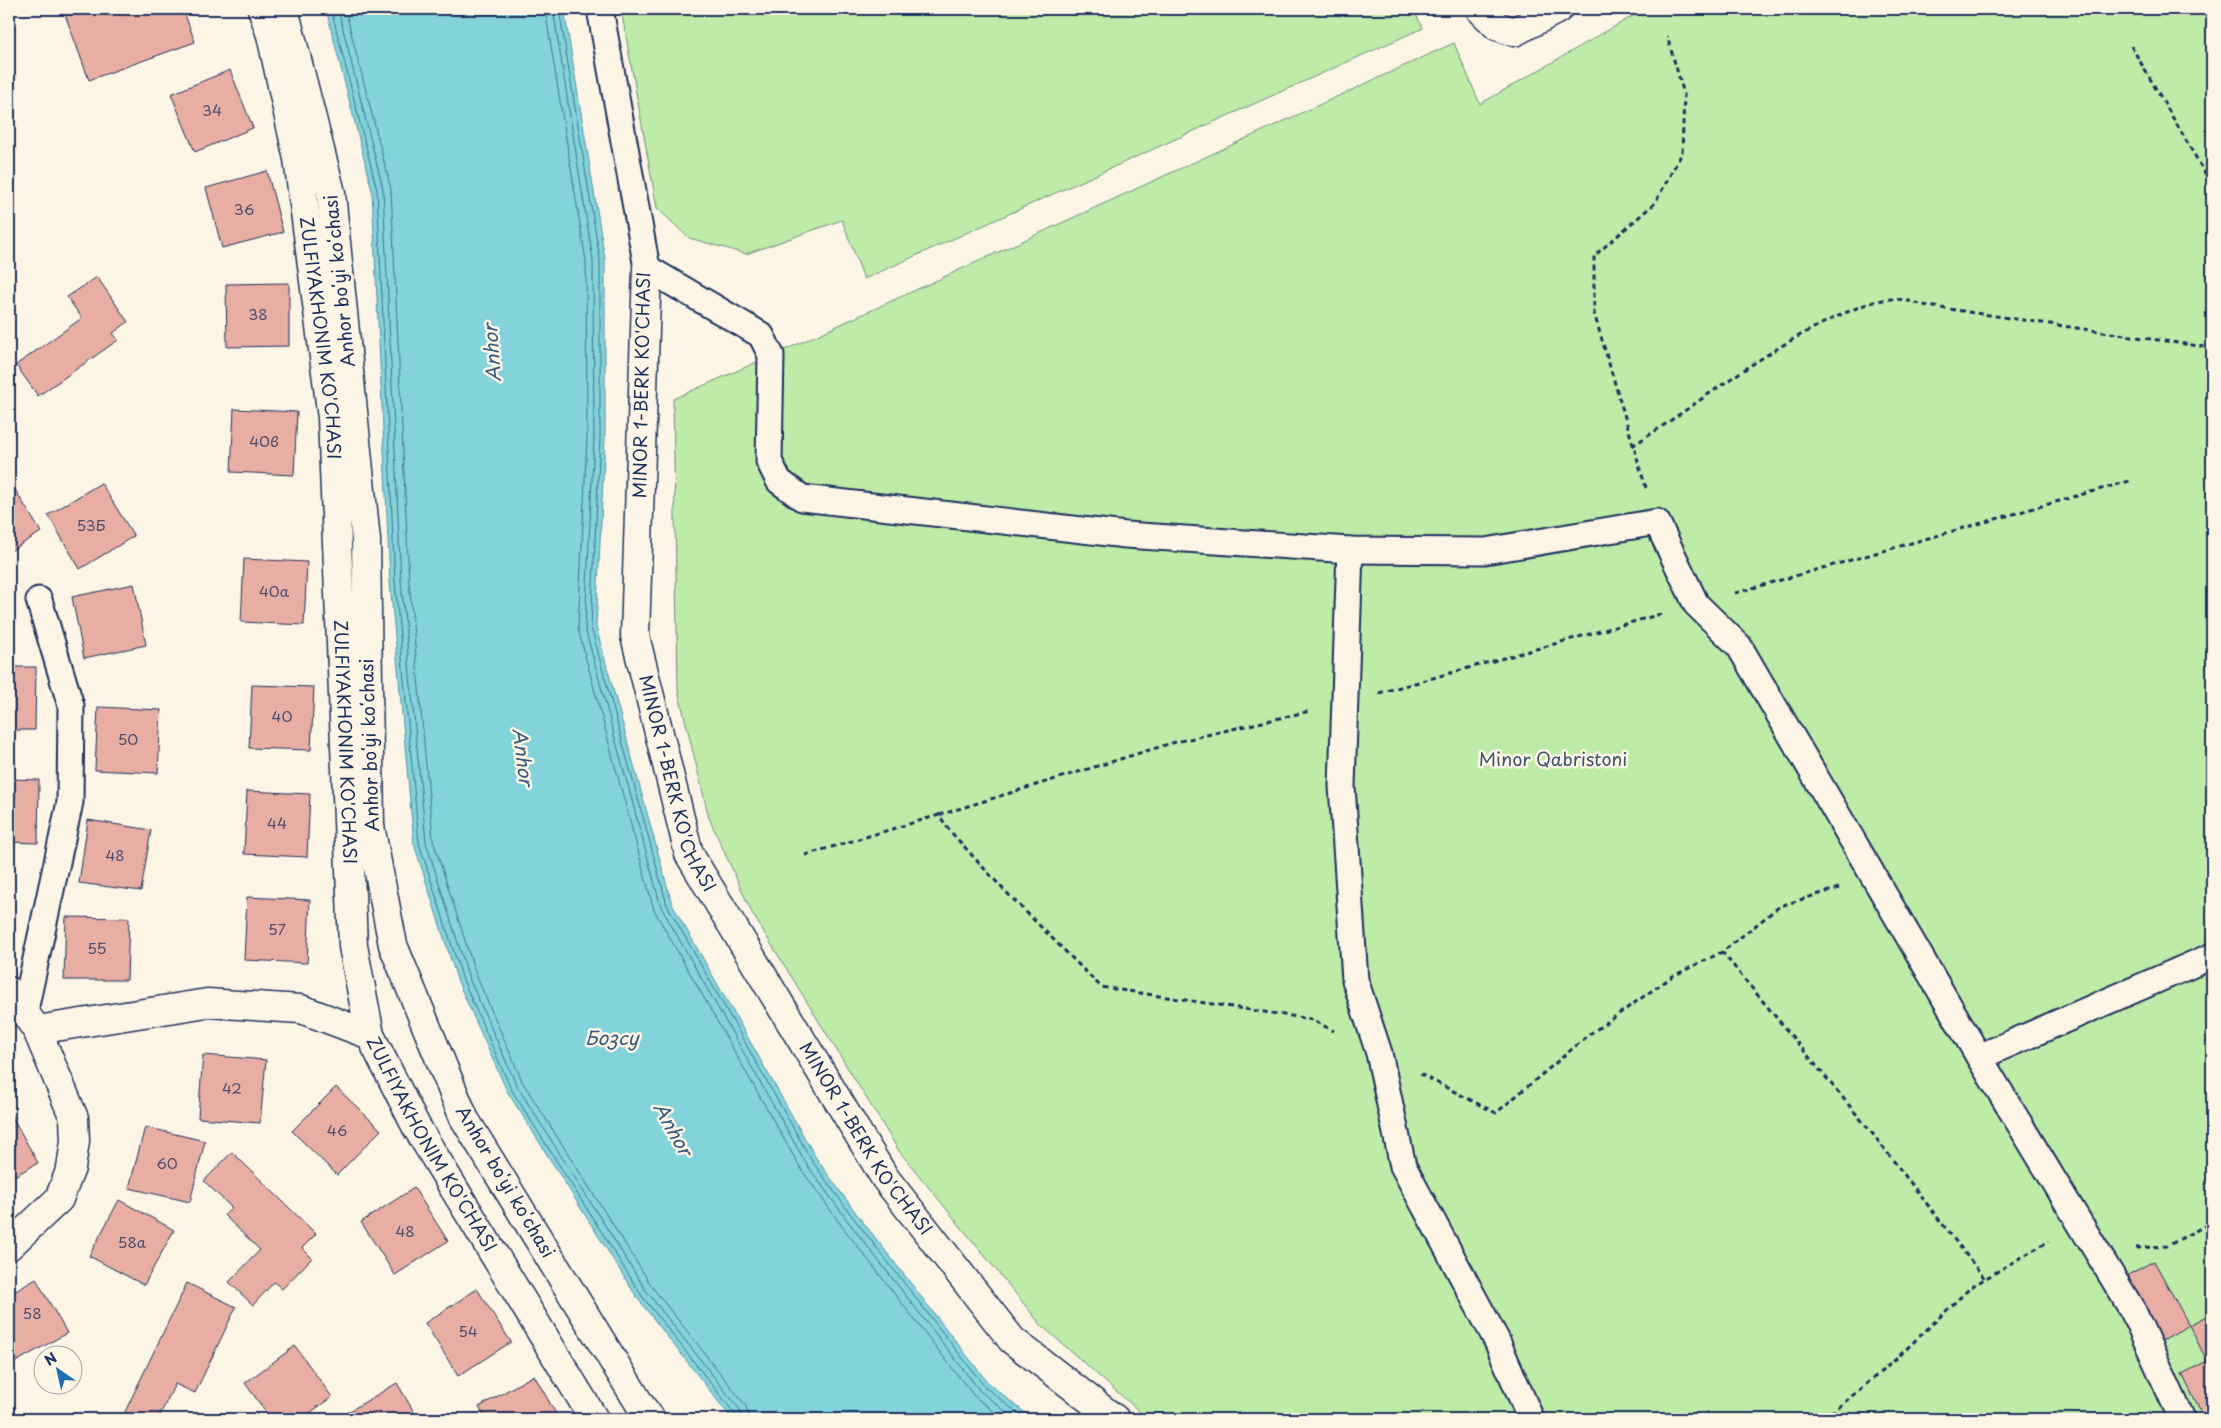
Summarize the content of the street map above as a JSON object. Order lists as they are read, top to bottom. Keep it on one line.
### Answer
{"streets":{"street":["Anhor boʻyi koʻchasi","ZULFIYAKHONIM KO'CHASI","MINOR 1-BERK KO'CHASI"]},"water":["Anhor","Бозсу"],"parks":["Minor Qabristoni"],"house_numbers":["34","36","38","40в","53Б","40a","40","50","44","48","57","55","42","46","60","48","58а","58","54"],"north":"top left"}
